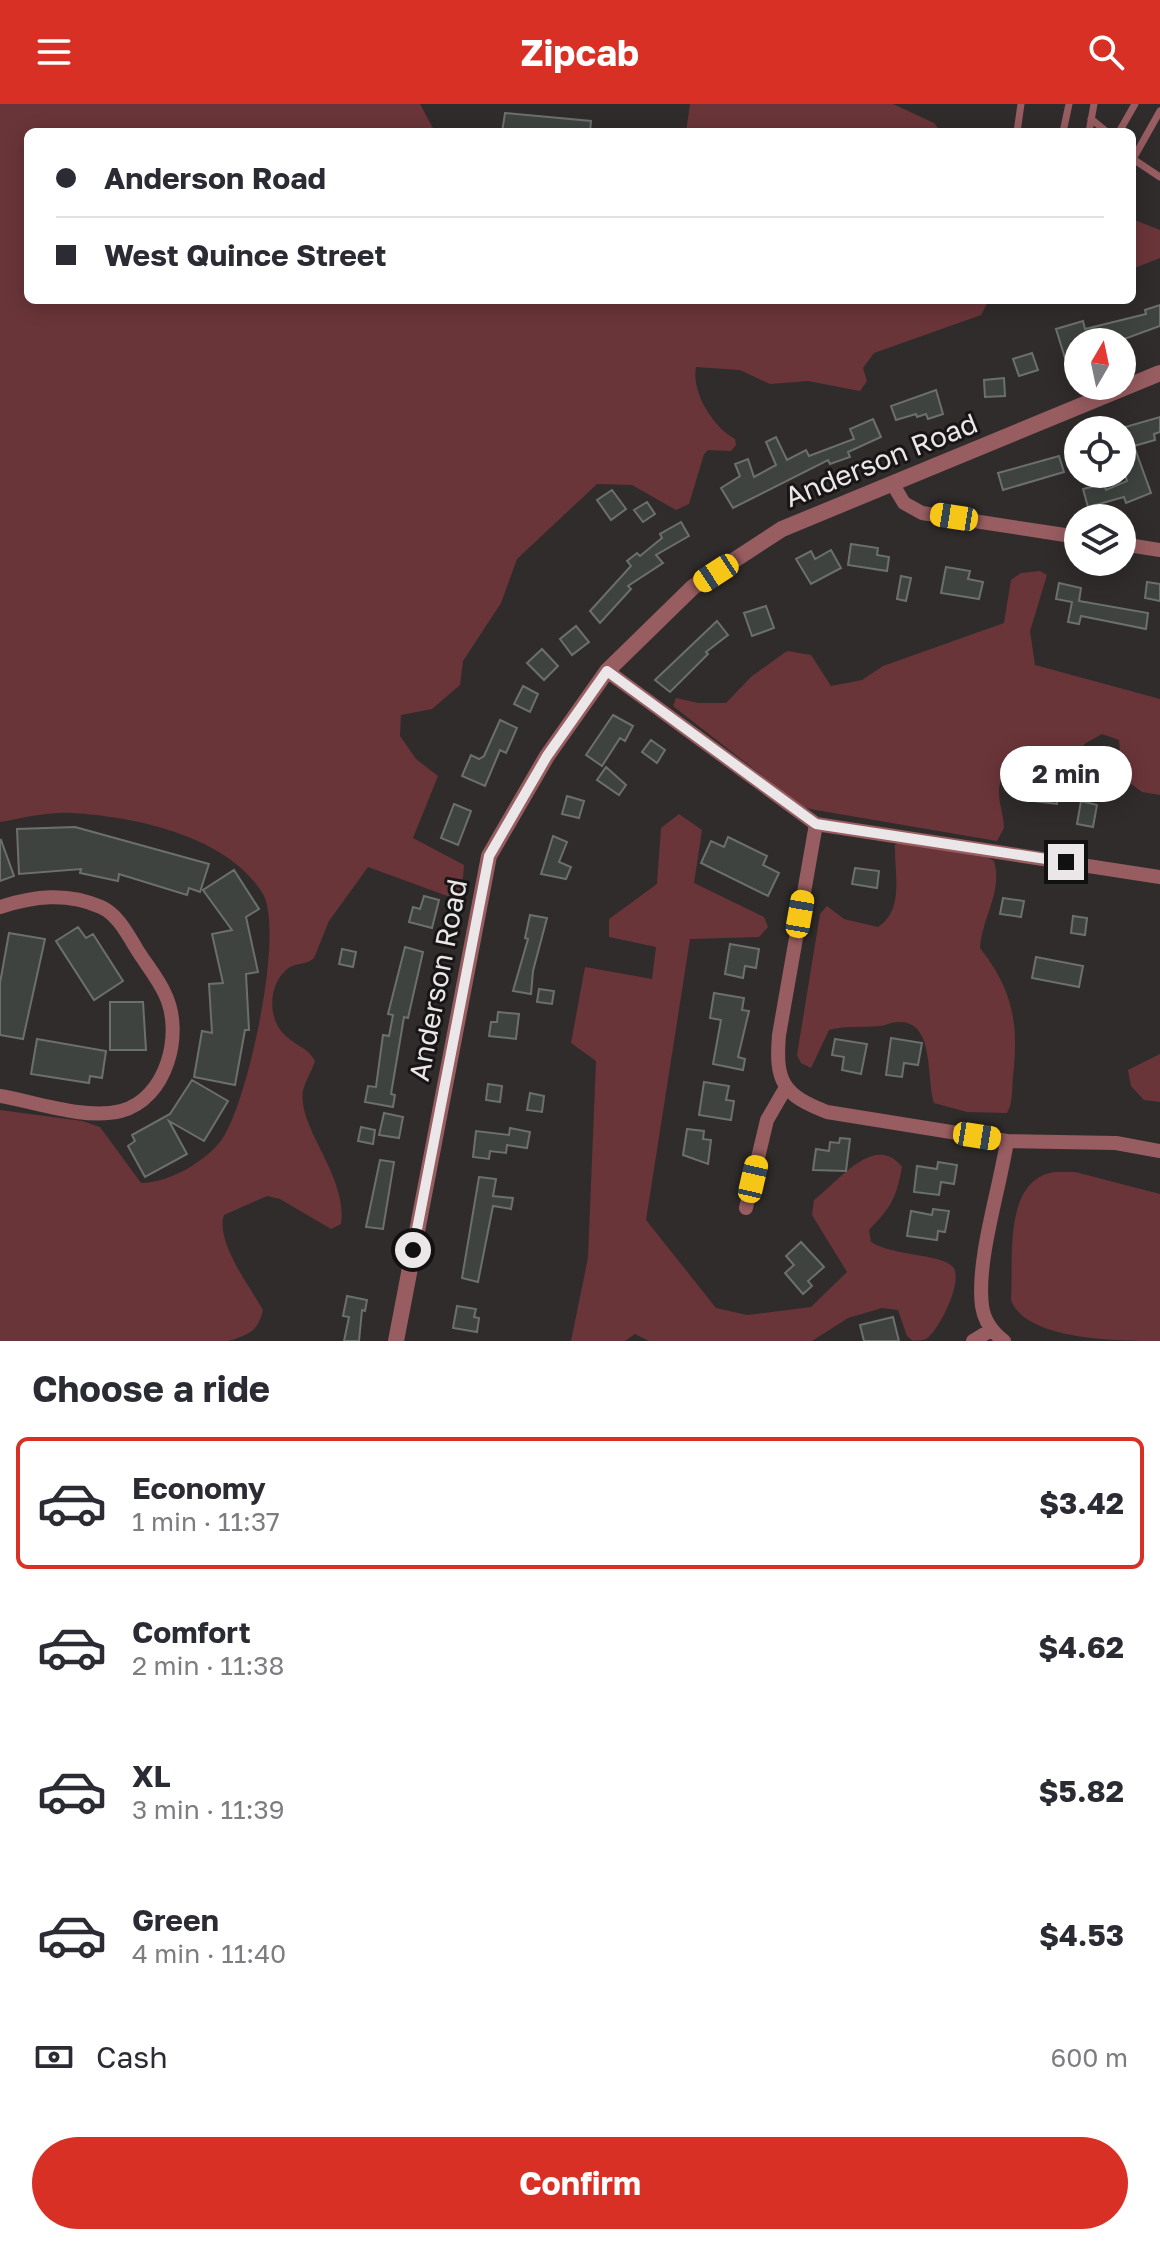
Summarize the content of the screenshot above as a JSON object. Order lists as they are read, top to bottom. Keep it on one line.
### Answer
{"streets":{"street":["Anderson Road"]},"north":"top","page":{"header":"Zipcab","banner":["Anderson Road","West Quince Street"],"bubble":"2 min","heading":"Choose a ride","list":[{"name":"Economy","note":"1 min · 11:37","value":"$3.42"},{"name":"Comfort","note":"2 min · 11:38","value":"$4.62"},{"name":"XL","note":"3 min · 11:39","value":"$5.82"},{"name":"Green","note":"4 min · 11:40","value":"$4.53"}],"pay":["Cash","600 m"],"buttons":"Confirm"}}
